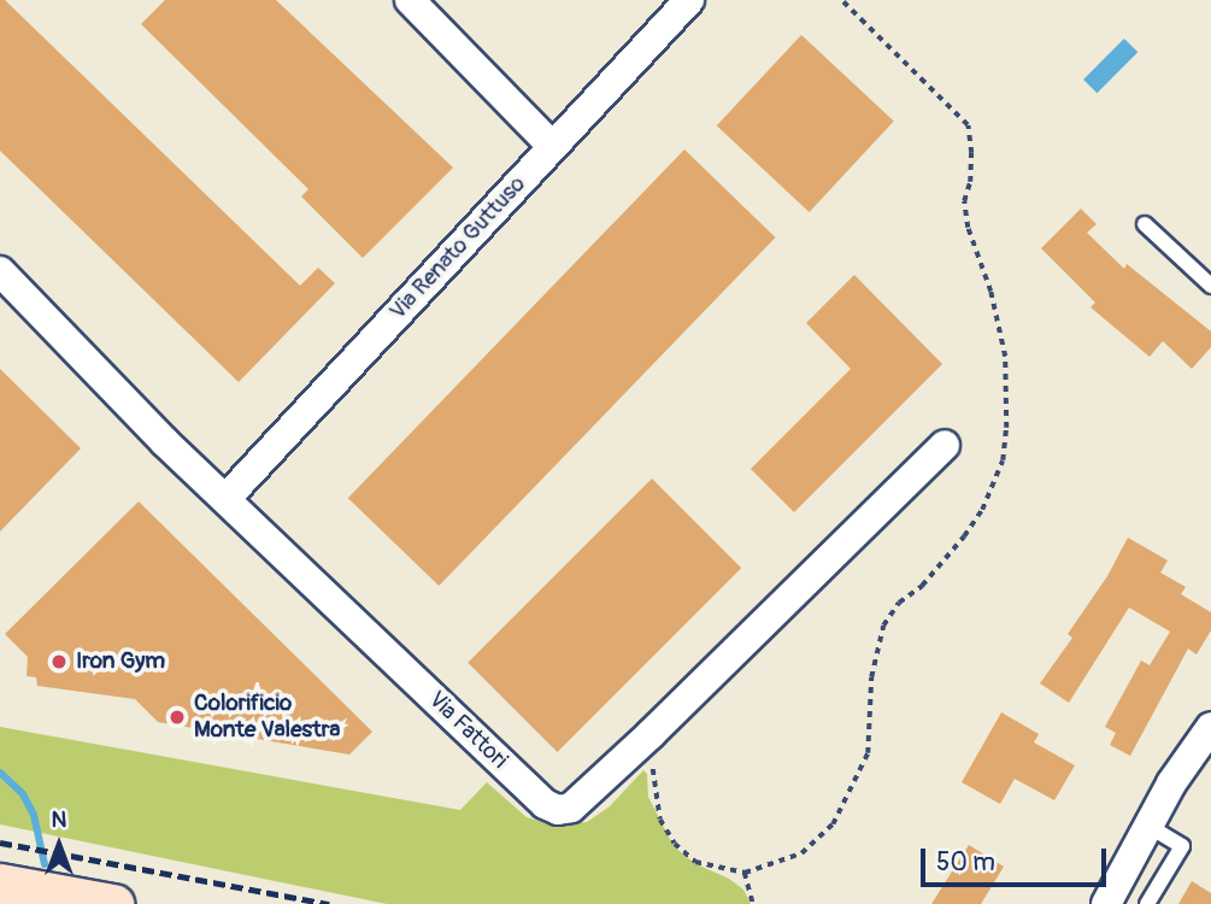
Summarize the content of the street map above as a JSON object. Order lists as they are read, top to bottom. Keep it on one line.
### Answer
{"streets":{"street":["Via Renato Guttuso","Via Fattori"]},"crossings":[["Via Renato Guttuso","Via Fattori"]],"places":["Iron Gym","Colorificio Monte Valestra"],"scale_bar":"50 m","north":"top"}
